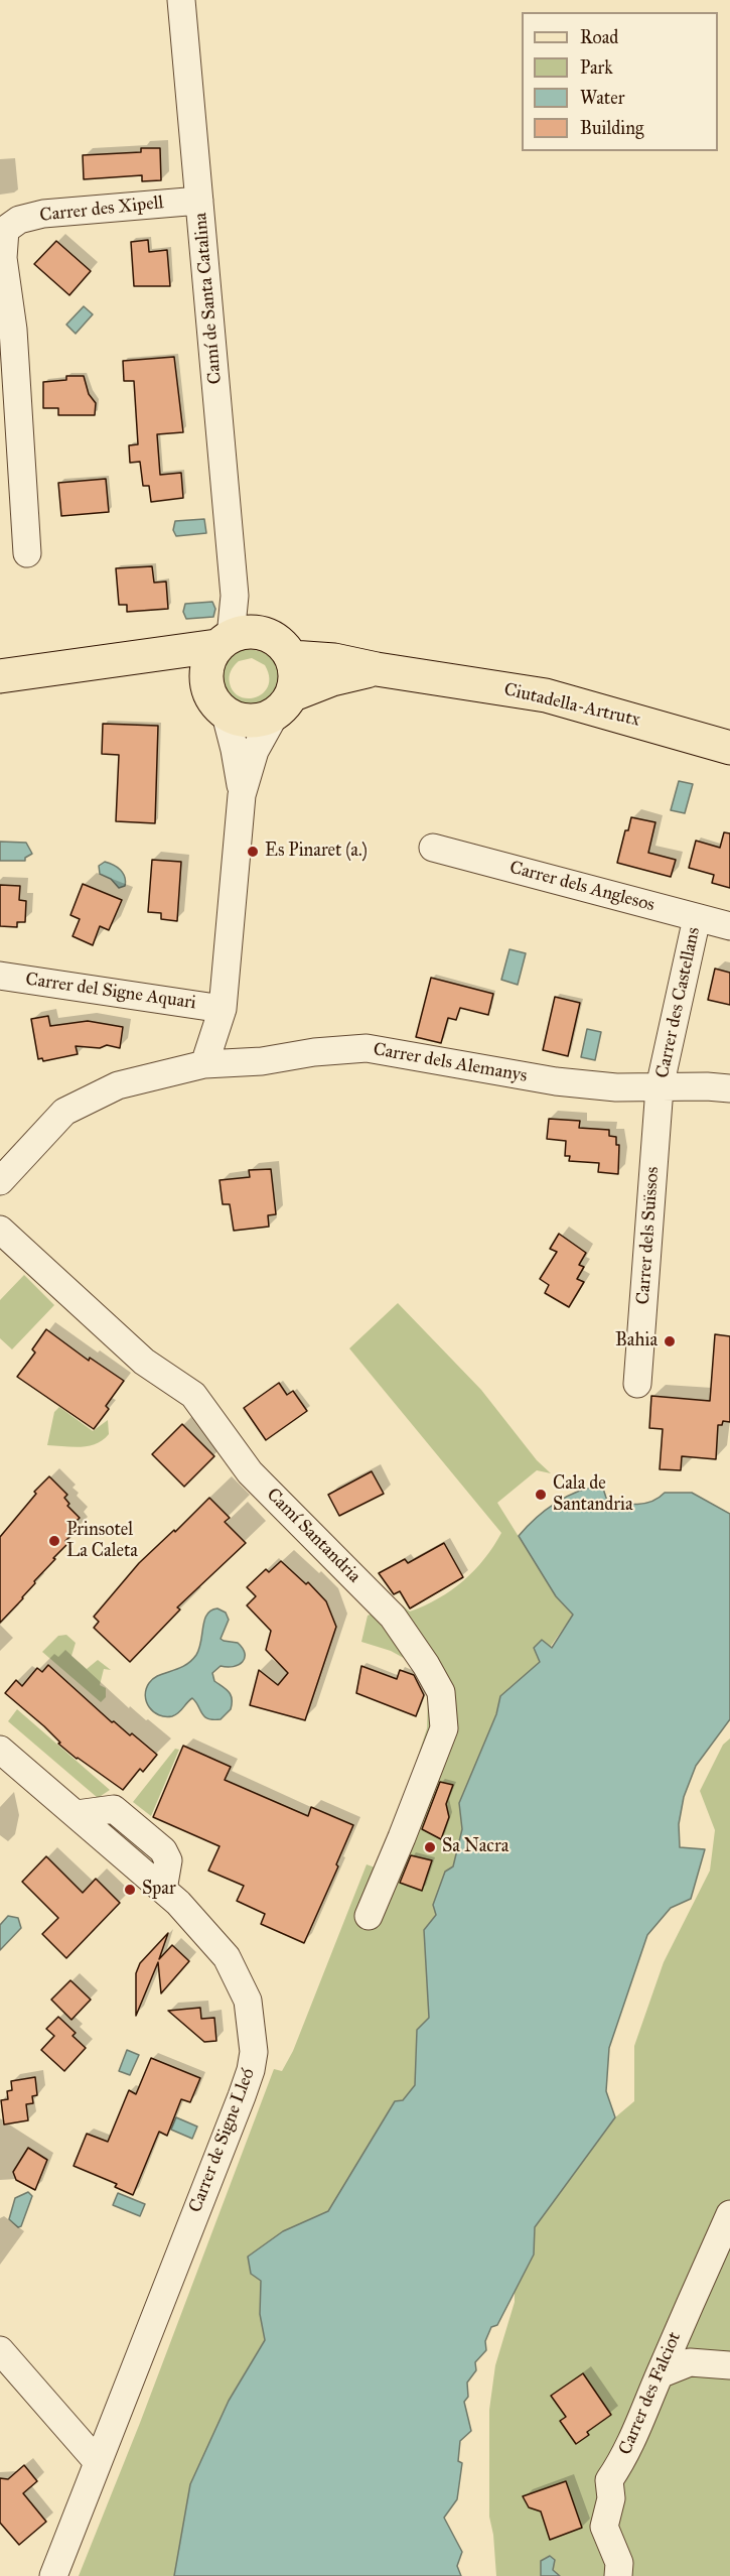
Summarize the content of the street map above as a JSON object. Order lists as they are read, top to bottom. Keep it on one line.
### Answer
{"streets":{"main road":["Ciutadella-Artrutx"],"street":["Carrer des Xipell","Camí de Santa Catalina","Carrer dels Anglesos","Carrer del Signe Aquari","Carrer des Castellans","Carrer dels Alemanys","Carrer dels Suïssos","Camí Santandria","Carrer de Signe Lleó","Carrer des Falciot"]},"crossings":[["Carrer des Xipell","Camí de Santa Catalina"],["Camí de Santa Catalina","Ciutadella-Artrutx"],["Carrer dels Anglesos","Carrer des Castellans"],["Carrer des Castellans","Carrer dels Alemanys"],["Carrer des Castellans","Carrer dels Suïssos"],["Carrer dels Alemanys","Carrer dels Suïssos"]],"places":["Es Pinaret (a.)","Bahia","Cala de Santandria","Prinsotel La Caleta","Sa Nacra","Spar"],"legend":["Road","Park","Water","Building"]}
